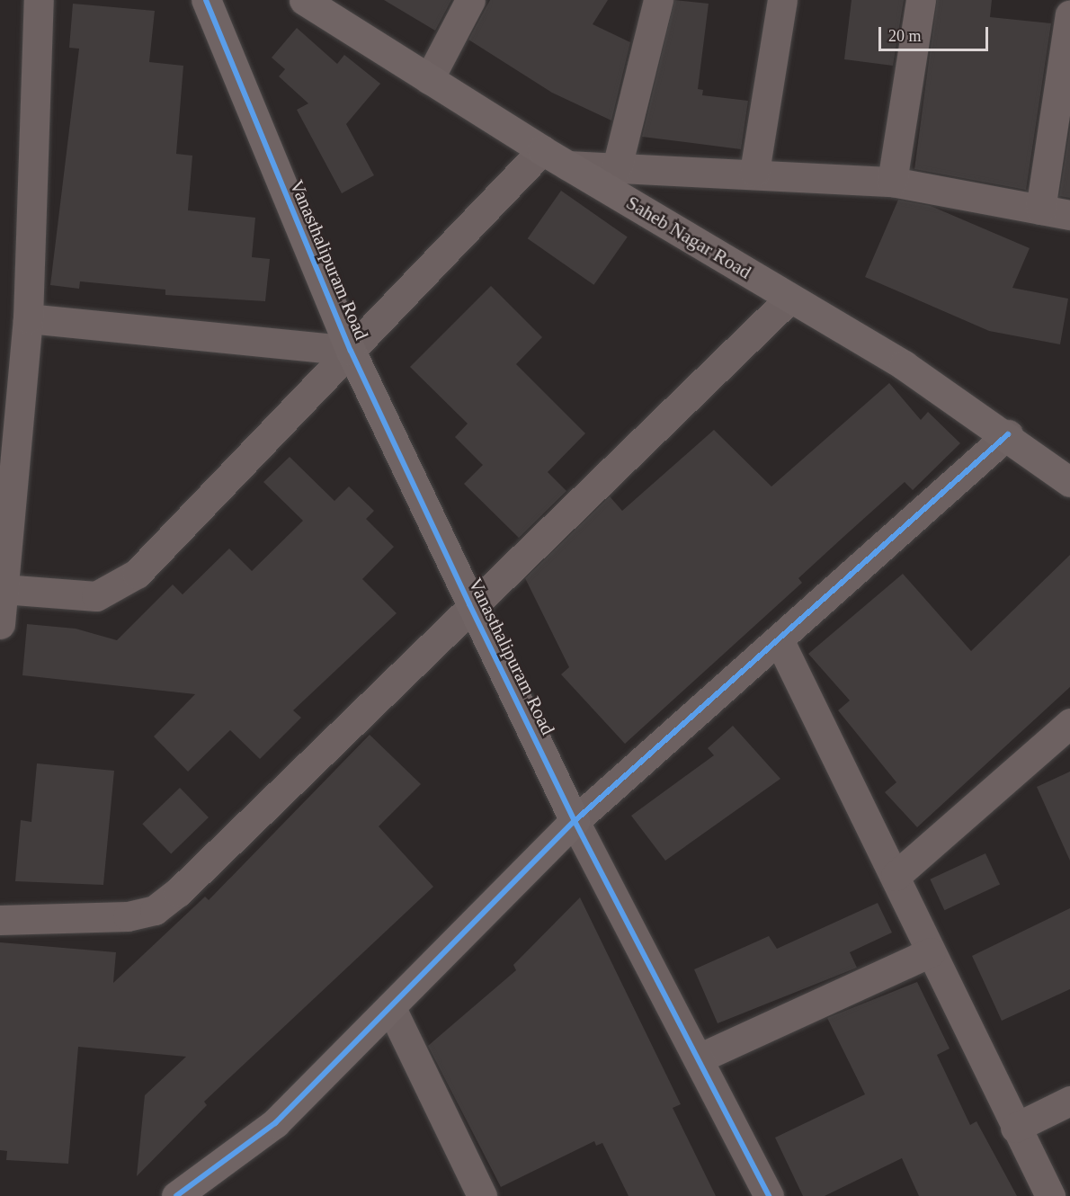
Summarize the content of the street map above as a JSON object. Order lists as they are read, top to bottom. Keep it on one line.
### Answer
{"streets":{"street":["Saheb Nagar Road","Vanasthalipuram Road"]},"scale_bar":"20 m"}
